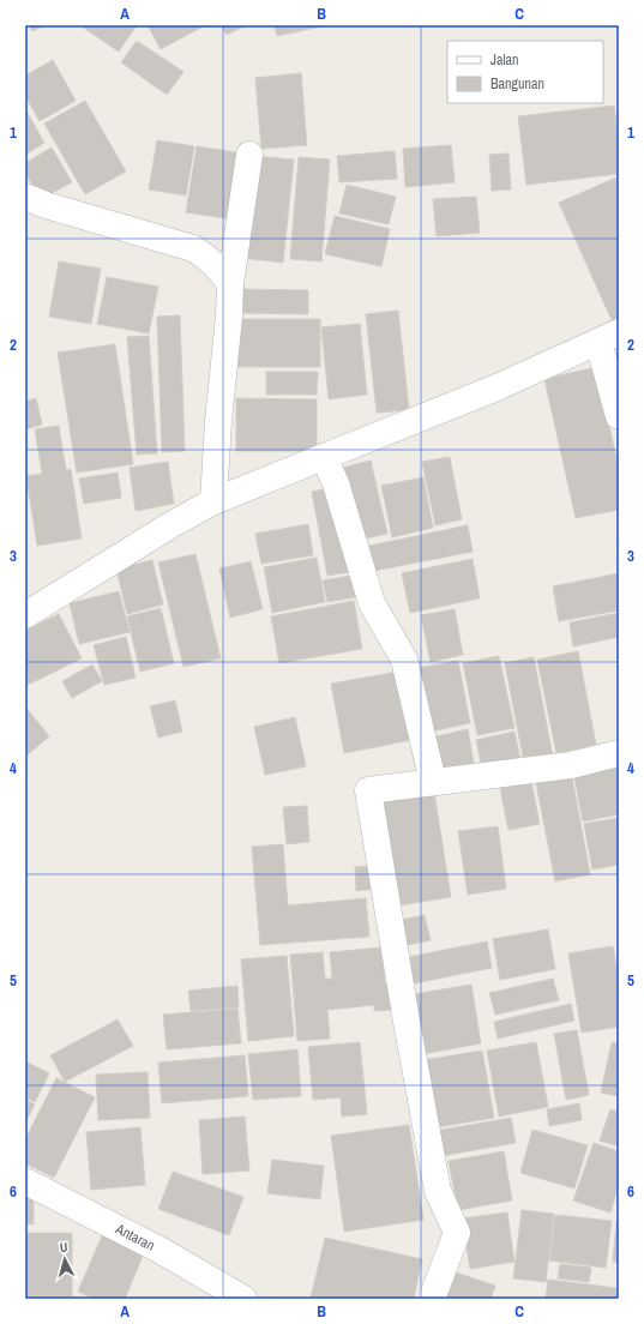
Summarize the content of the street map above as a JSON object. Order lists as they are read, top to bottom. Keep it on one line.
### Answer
{"streets":{"street":["Antaran"]},"legend":["Jalan","Bangunan"],"north":"top","grid":{"columns":["A","B","C"],"rows":["1","2","3","4","5","6"]}}
